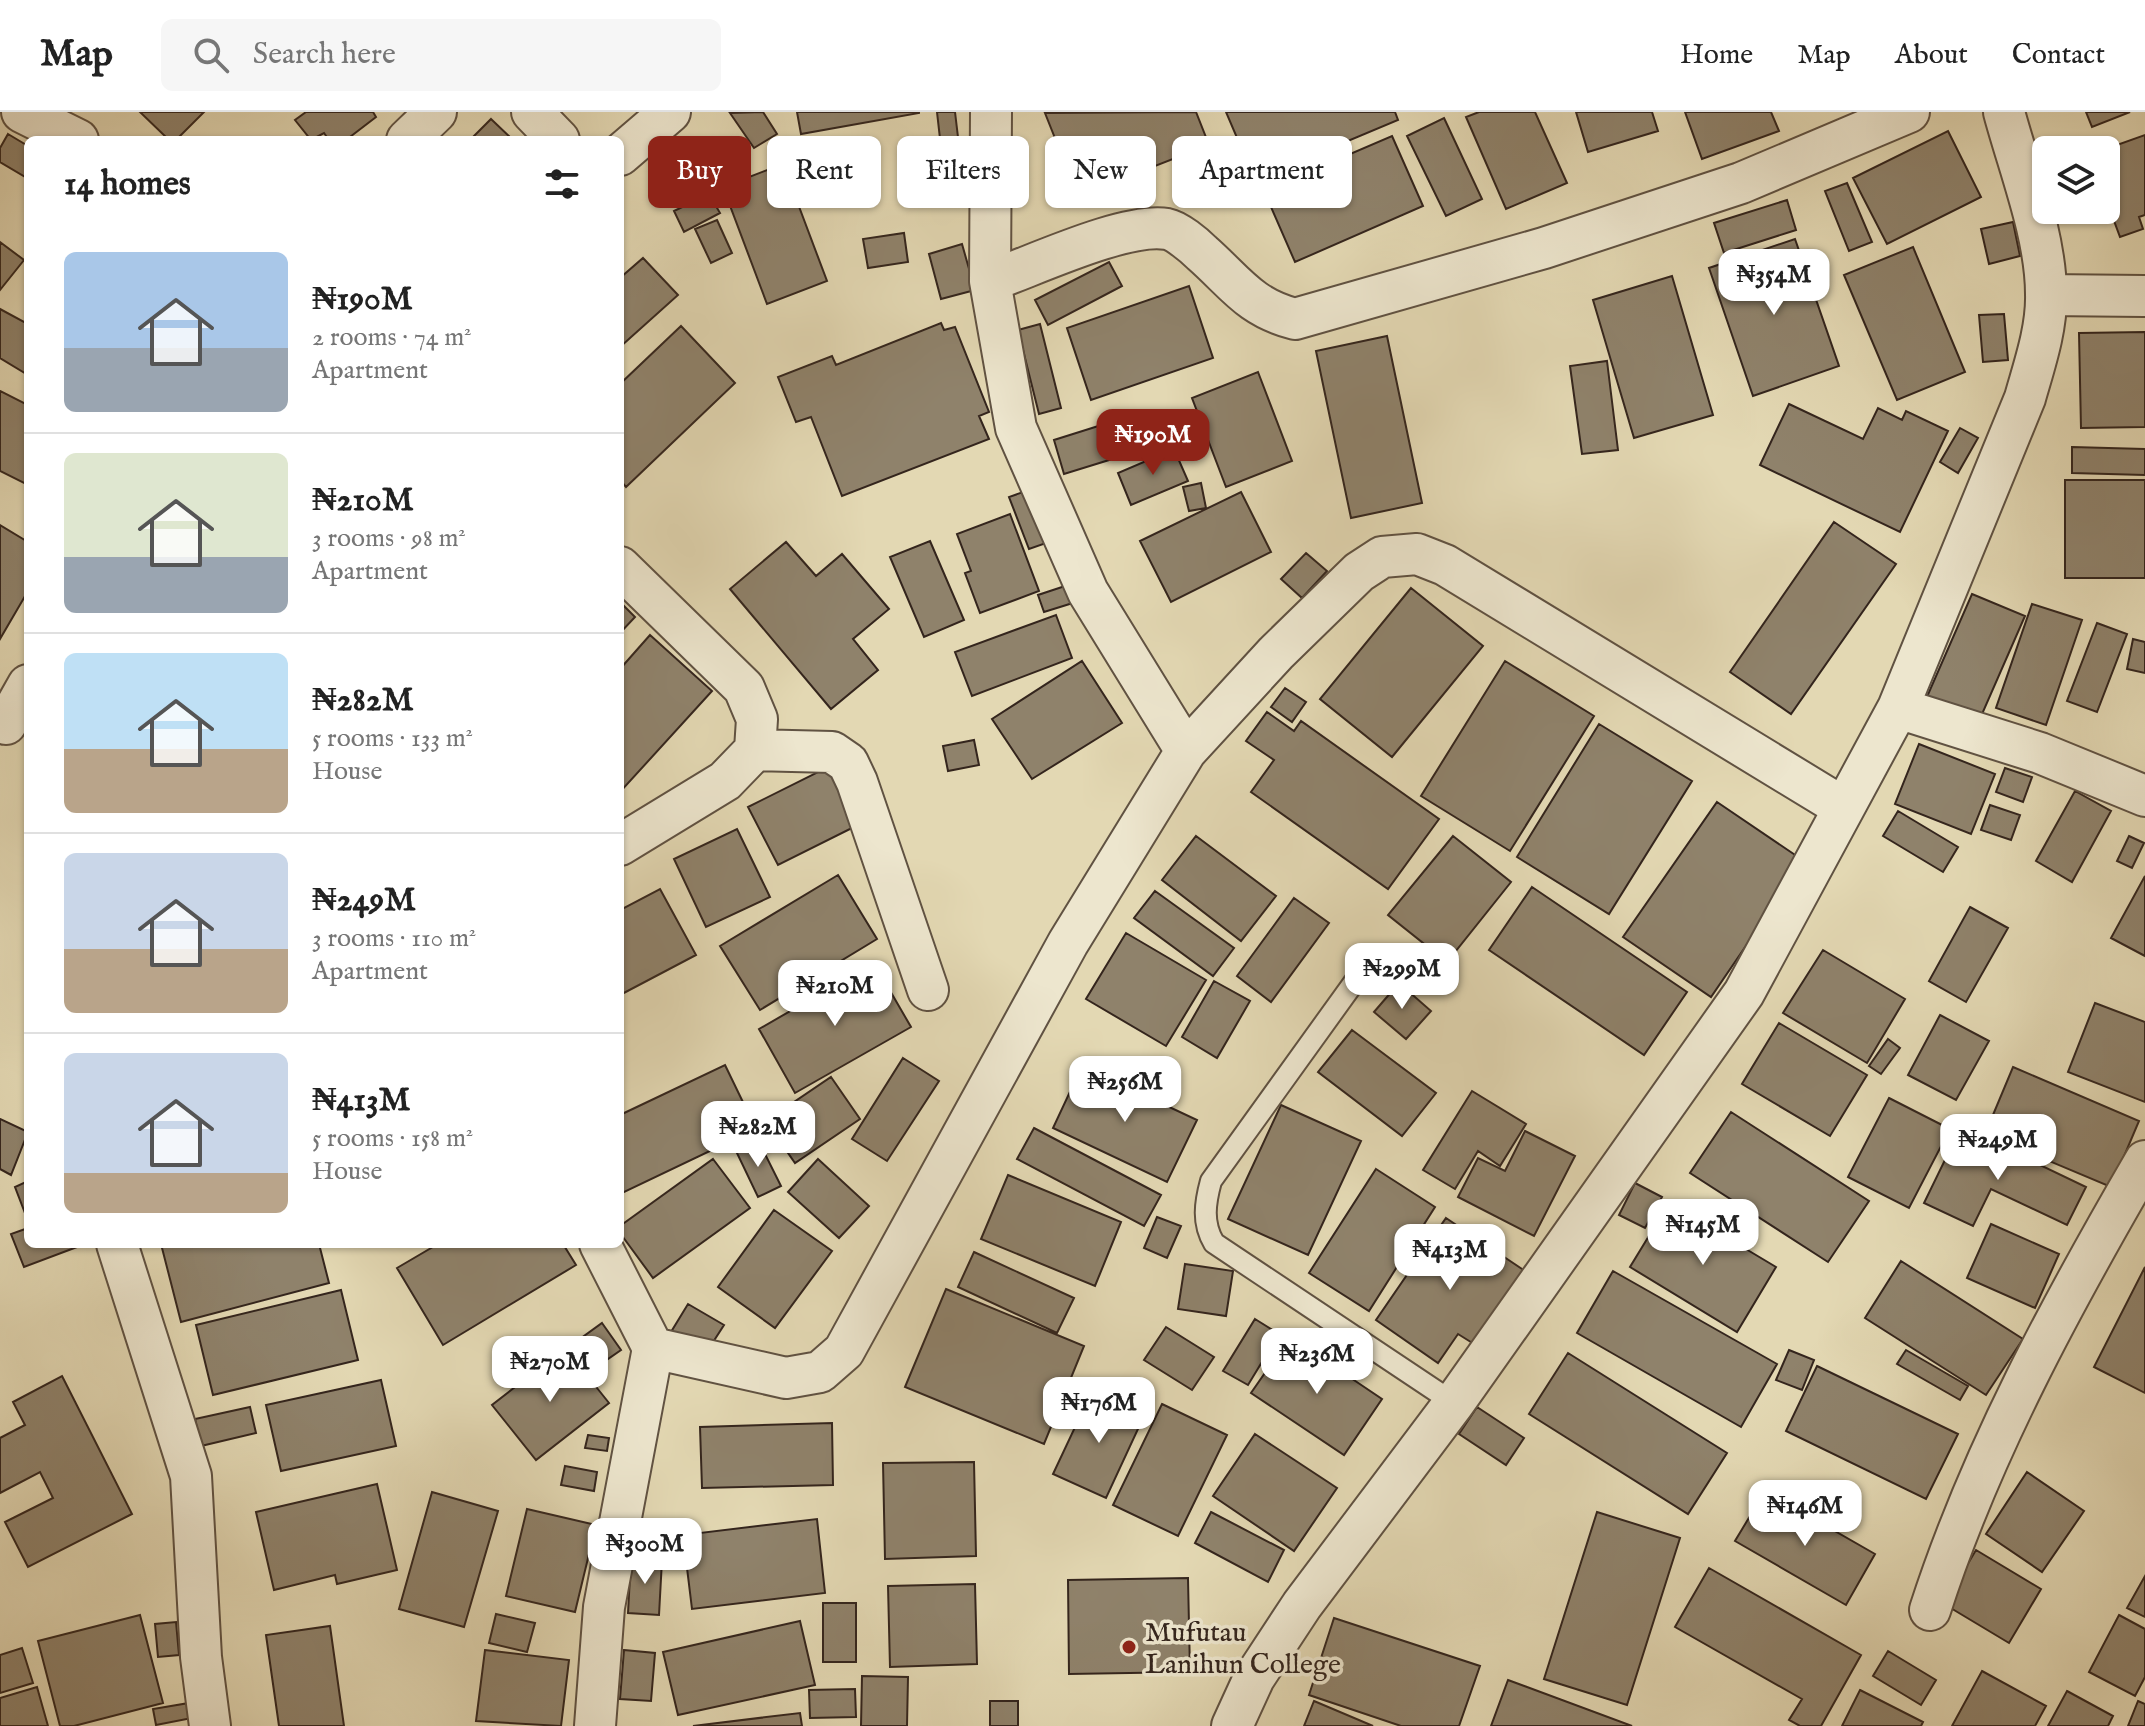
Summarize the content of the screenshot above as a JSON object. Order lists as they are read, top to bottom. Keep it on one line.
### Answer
{"places":["Mufutau Lanihun College"],"page":{"header":"Map","search":"Search here","nav":["Home","Map","About","Contact"],"chip":["Buy","Rent","Filters","New","Apartment"],"heading":"14 homes","list":[{"name":"₦190M","note":"2 rooms · 74 m² · Apartment"},{"name":"₦210M","note":"3 rooms · 98 m² · Apartment"},{"name":"₦282M","note":"5 rooms · 133 m² · House"},{"name":"₦249M","note":"3 rooms · 110 m² · Apartment"},{"name":"₦413M","note":"5 rooms · 158 m² · House"}],"price":["₦354M","₦190M","₦299M","₦210M","₦256M","₦282M","₦249M","₦145M","₦413M","₦236M","₦270M","₦176M","₦146M","₦300M"]}}
